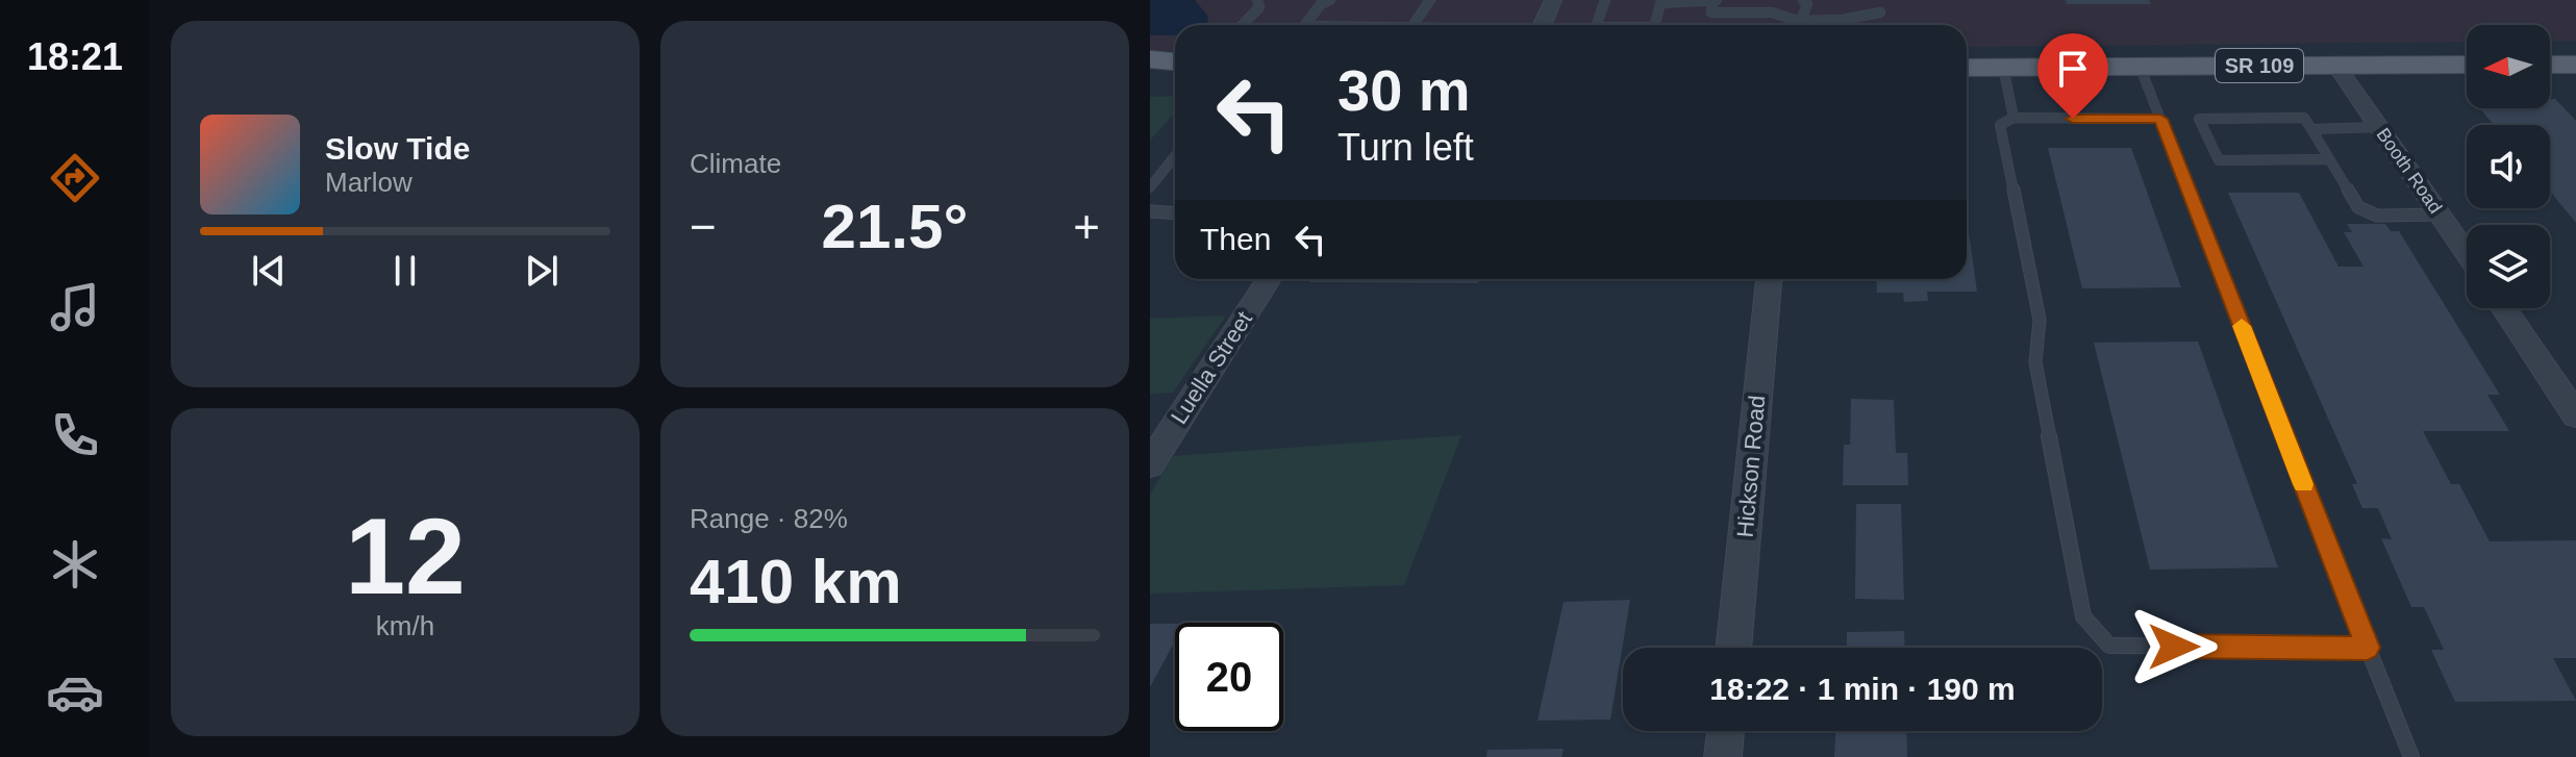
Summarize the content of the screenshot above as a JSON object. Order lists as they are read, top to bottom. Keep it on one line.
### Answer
{"streets":{"main road":["SR 109"],"street":["Booth Road","Luella Street","Hickson Road"]},"crossings":[["SR 109","Booth Road"]],"north":"left","page":{"tabs":"18:21","tile":["Climate",["12","km/h"],["Range · 82%","410 km"]],"turn":["30 m","Turn left"],"song":["Slow Tide","Marlow"],"heat":["−","21.5°","+"],"then":"Then","limit":"20","trip":"18:22 · 1 min · 190 m"}}
